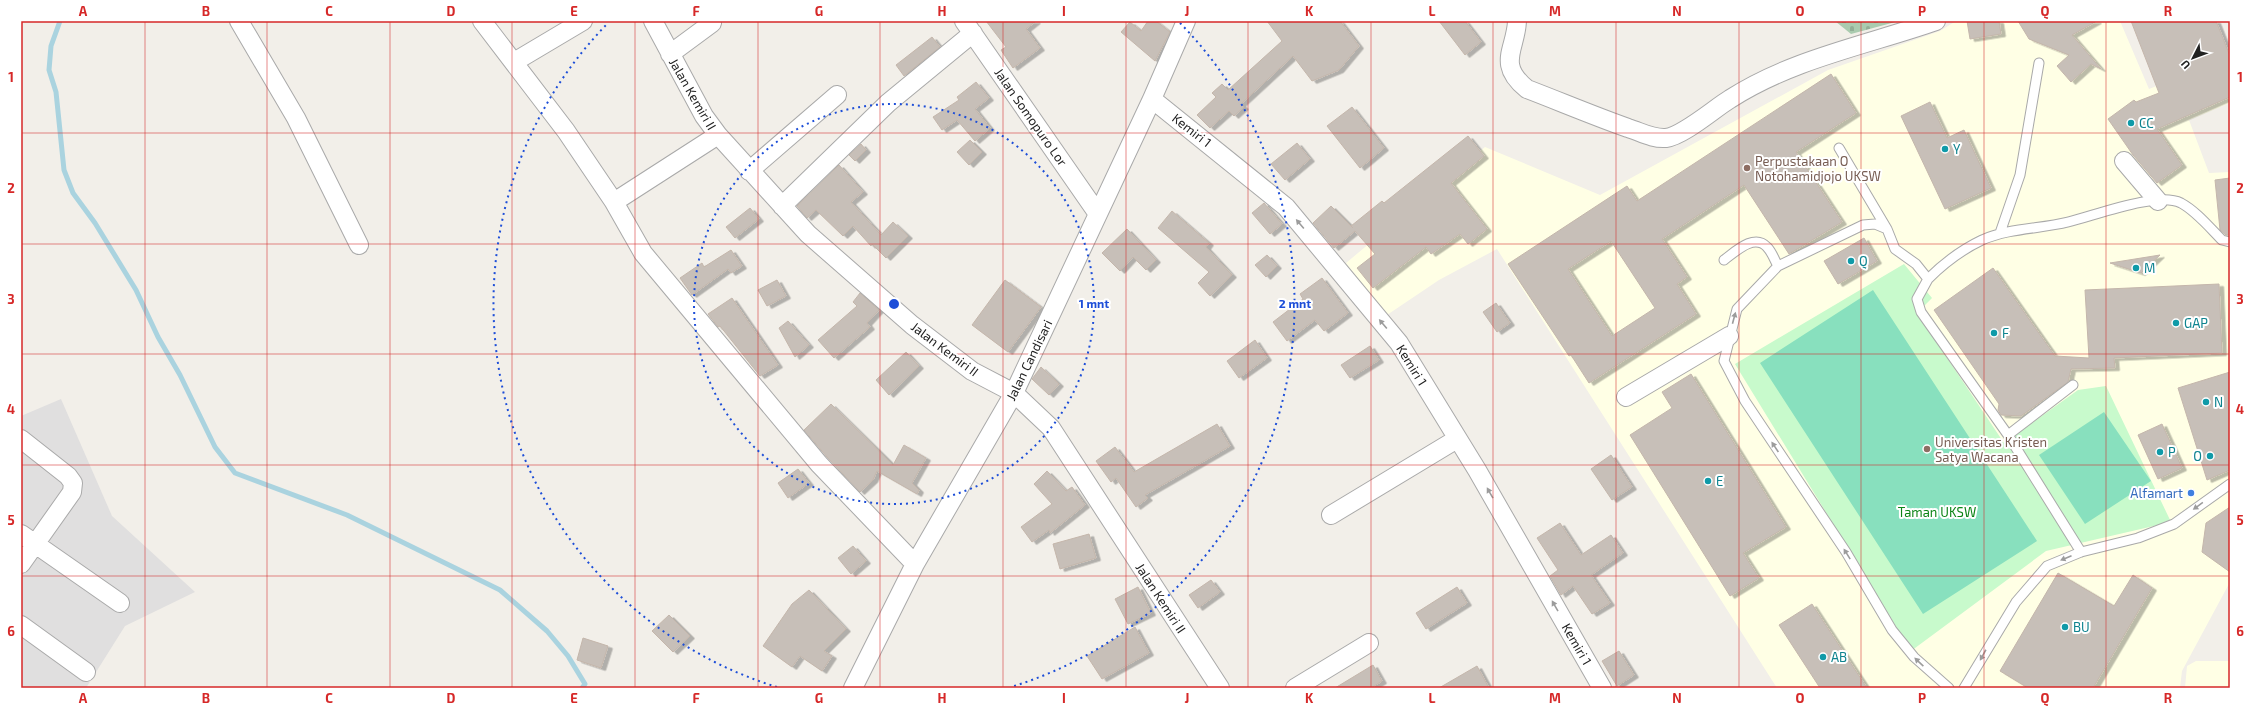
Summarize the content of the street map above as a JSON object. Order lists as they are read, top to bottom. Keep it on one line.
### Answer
{"streets":{"street":["Jalan Kemiri II","Jalan Somopuro Lor","Kemiri 1","Jalan Candisari"]},"crossings":[["Jalan Kemiri II","Jalan Candisari"],["Jalan Somopuro Lor","Jalan Candisari"],["Kemiri 1","Jalan Candisari"]],"one_way":["Kemiri 1"],"parks":["Taman UKSW"],"places":["CC","Y","Perpustakaan O Notohamidjojo UKSW","Q","M","GAP","F","N","Universitas Kristen Satya Wacana","P","O","E","Alfamart","BU","AB"],"north":"bottom left","grid":{"columns":["A","B","C","D","E","F","G","H","I","J","K","L","M","N","O","P","Q","R"],"rows":["1","2","3","4","5","6"]},"rings":["1 mnt","2 mnt"]}
